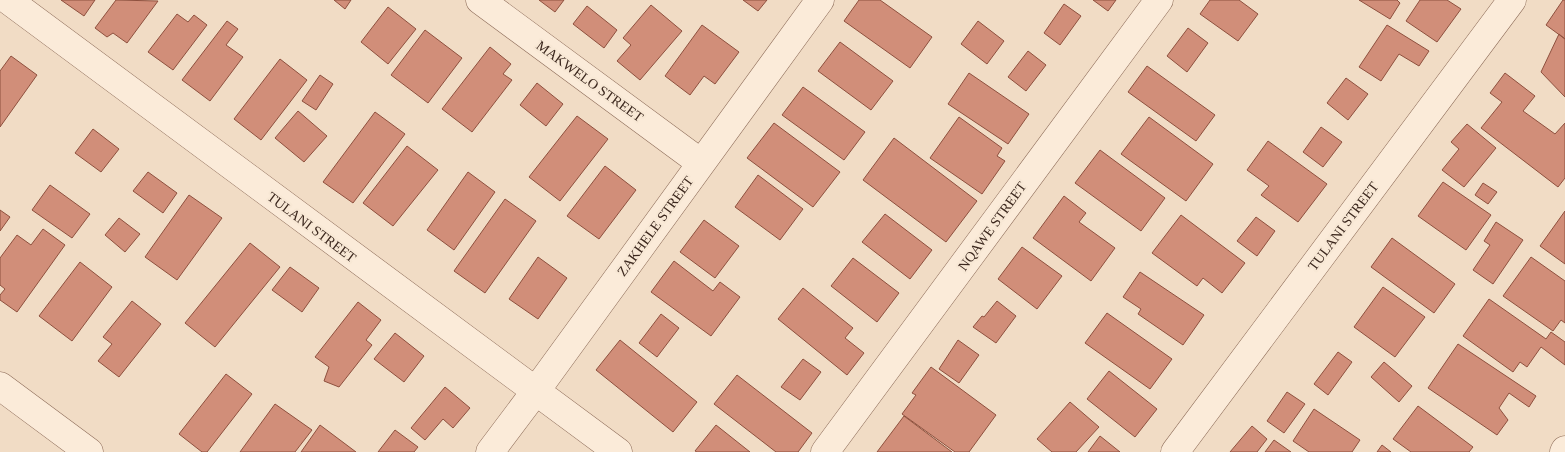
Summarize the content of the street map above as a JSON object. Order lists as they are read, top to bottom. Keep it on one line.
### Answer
{"streets":{"street":["MAKWELO STREET","ZAKHELE STREET","NQAWE STREET","TULANI STREET"]},"crossings":[["MAKWELO STREET","ZAKHELE STREET"],["ZAKHELE STREET","TULANI STREET"]]}
